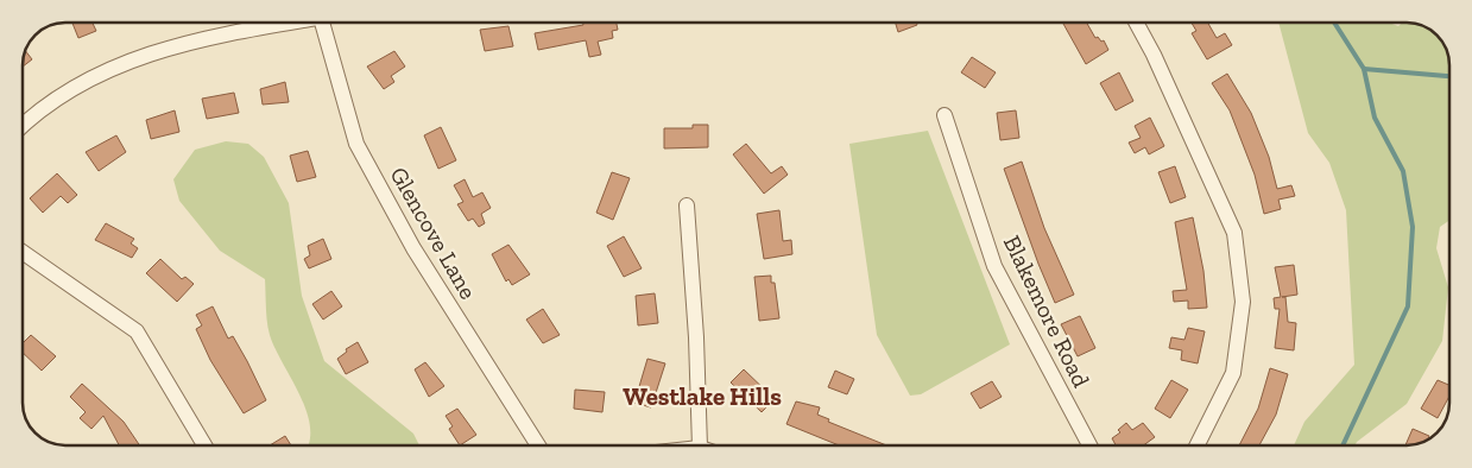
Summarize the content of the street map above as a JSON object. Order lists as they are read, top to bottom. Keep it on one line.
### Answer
{"streets":{"street":["Glencove Lane","Blakemore Road"]},"districts":["Westlake Hills"]}
